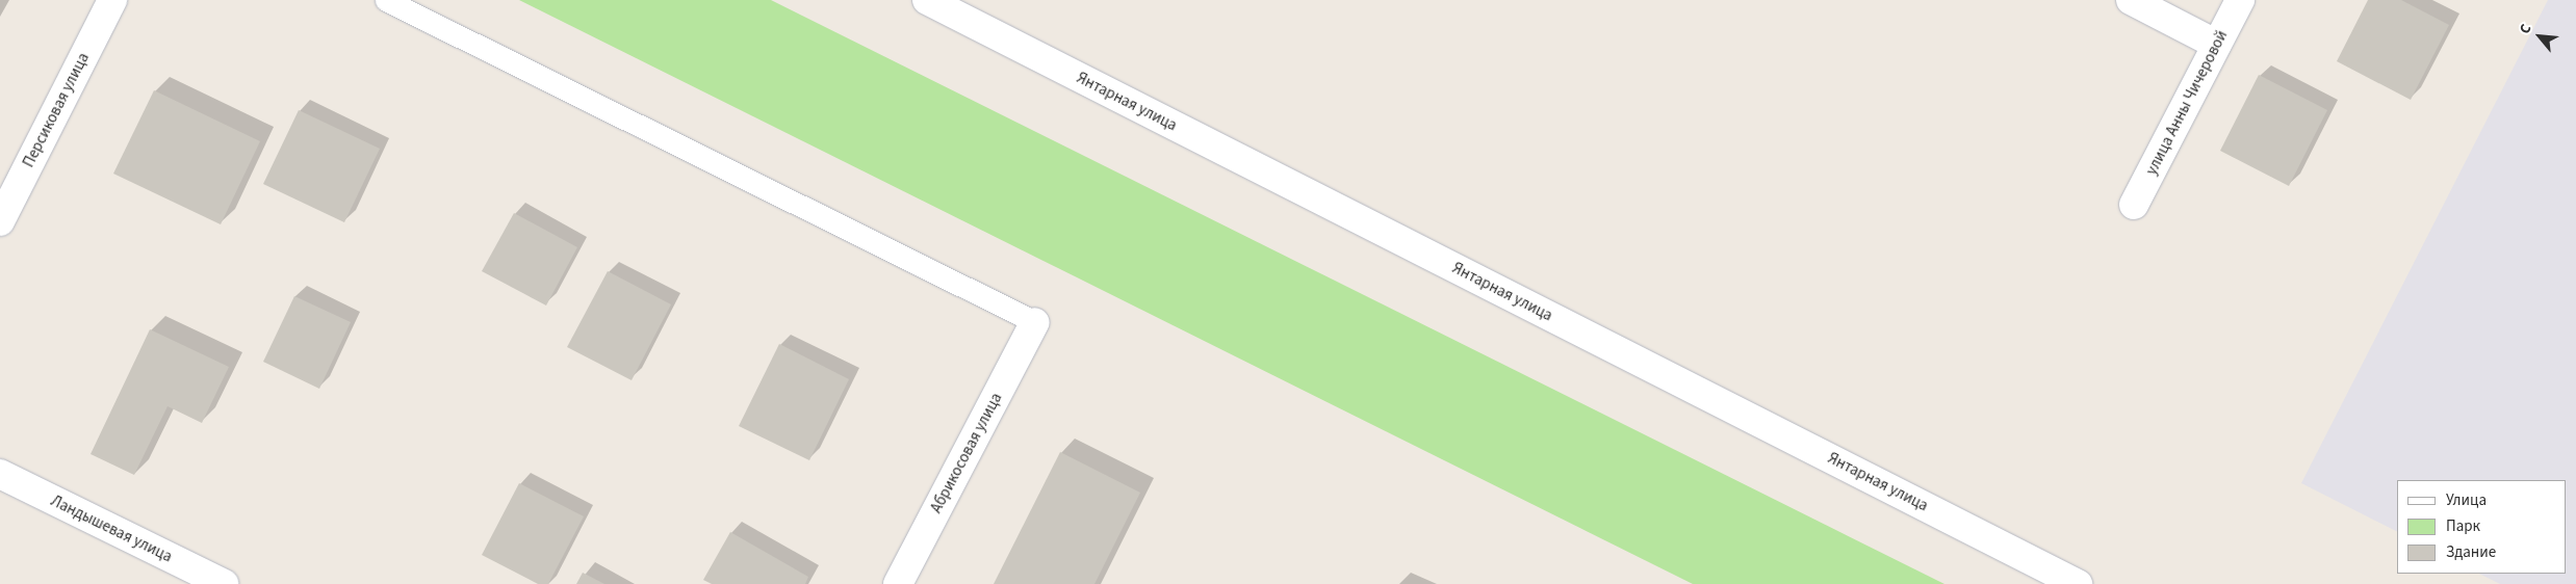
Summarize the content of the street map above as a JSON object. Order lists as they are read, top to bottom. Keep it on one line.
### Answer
{"streets":{"street":["Янтарная улица","улица Анны Чичеровой","Персиковая улица","Абрикосовая улица","Ландышевая улица"]},"legend":["Улица","Парк","Здание"],"north":"top left"}
